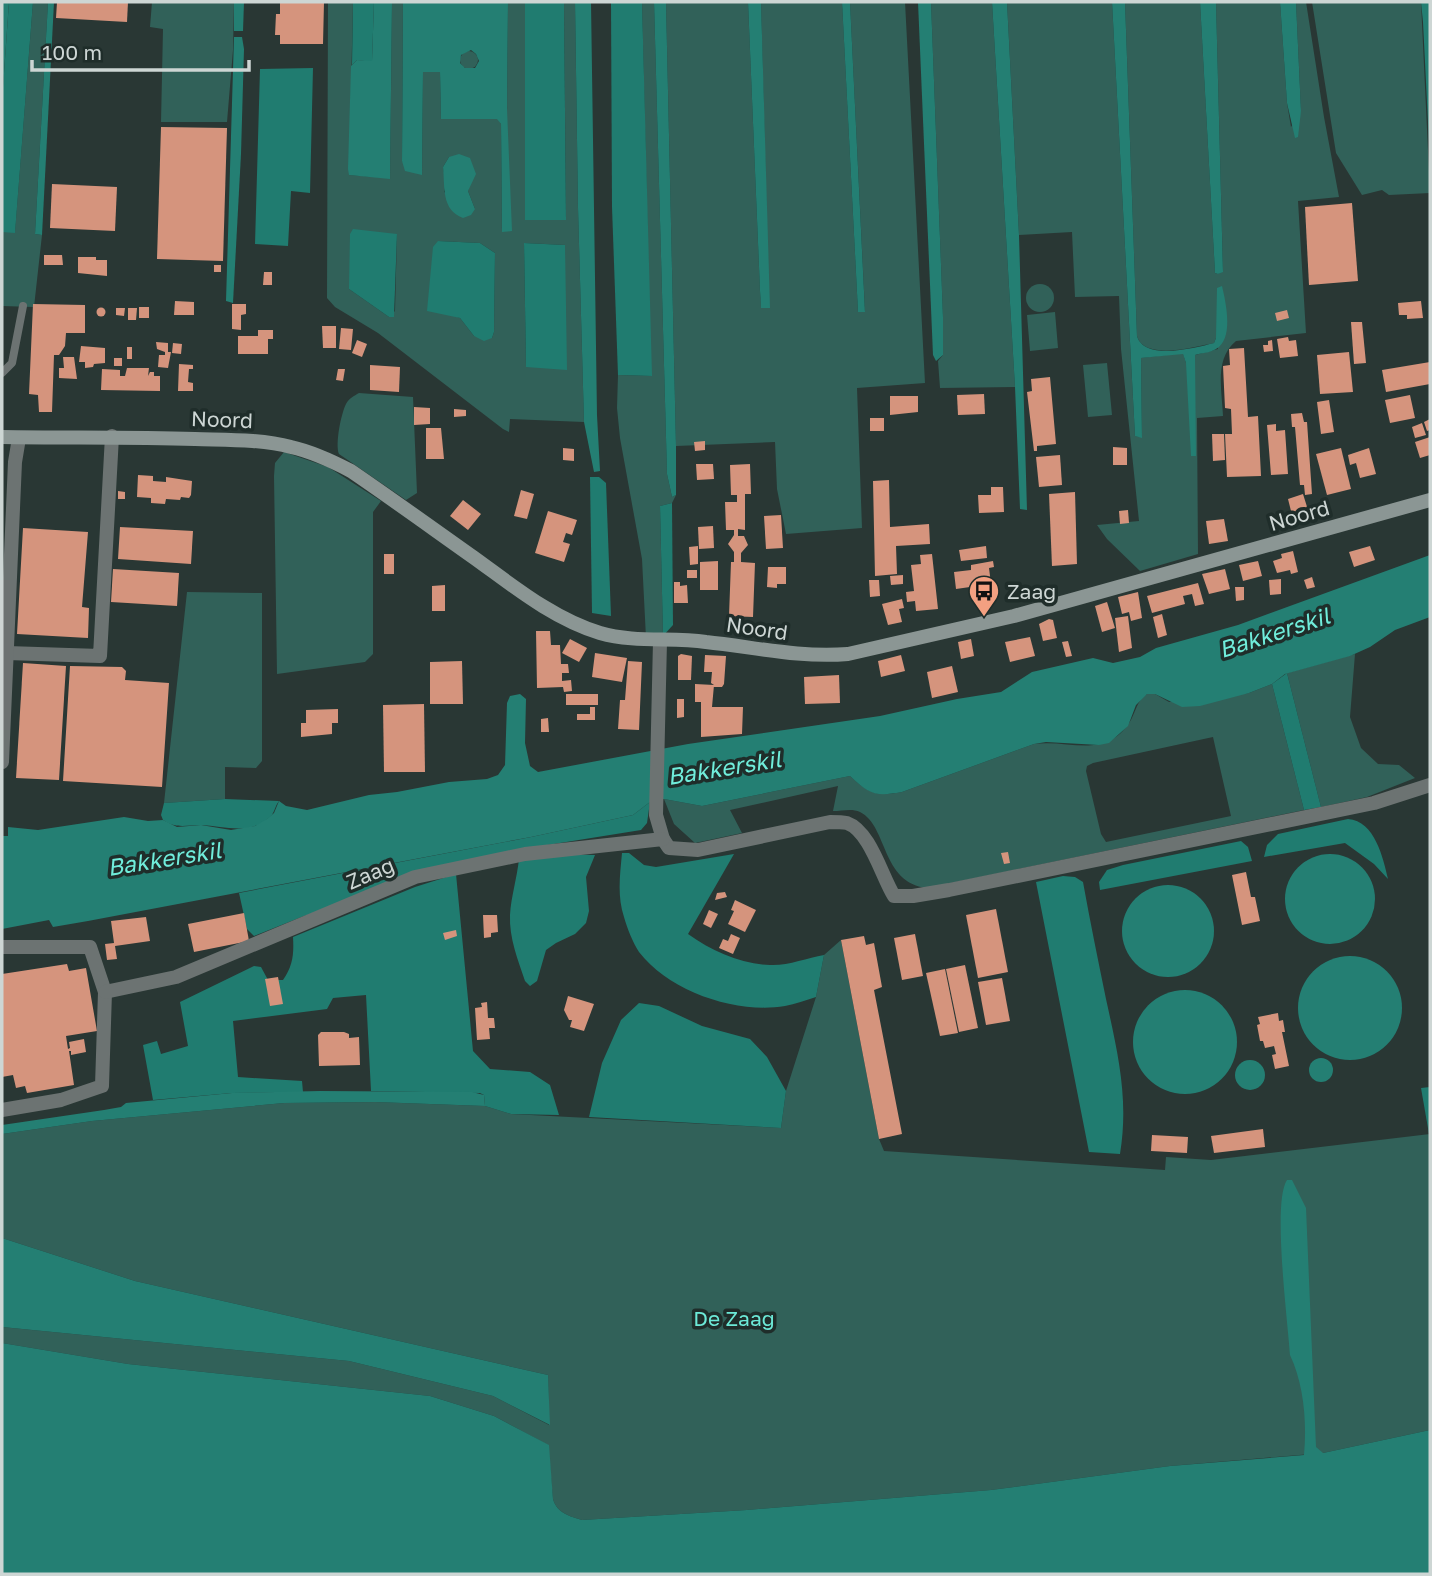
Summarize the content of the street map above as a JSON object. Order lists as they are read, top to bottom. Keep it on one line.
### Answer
{"streets":{"street":["Noord","Zaag"]},"water":["Bakkerskil"],"parks":["De Zaag"],"places":{"bus stop":["Zaag"]},"scale_bar":"100 m"}
